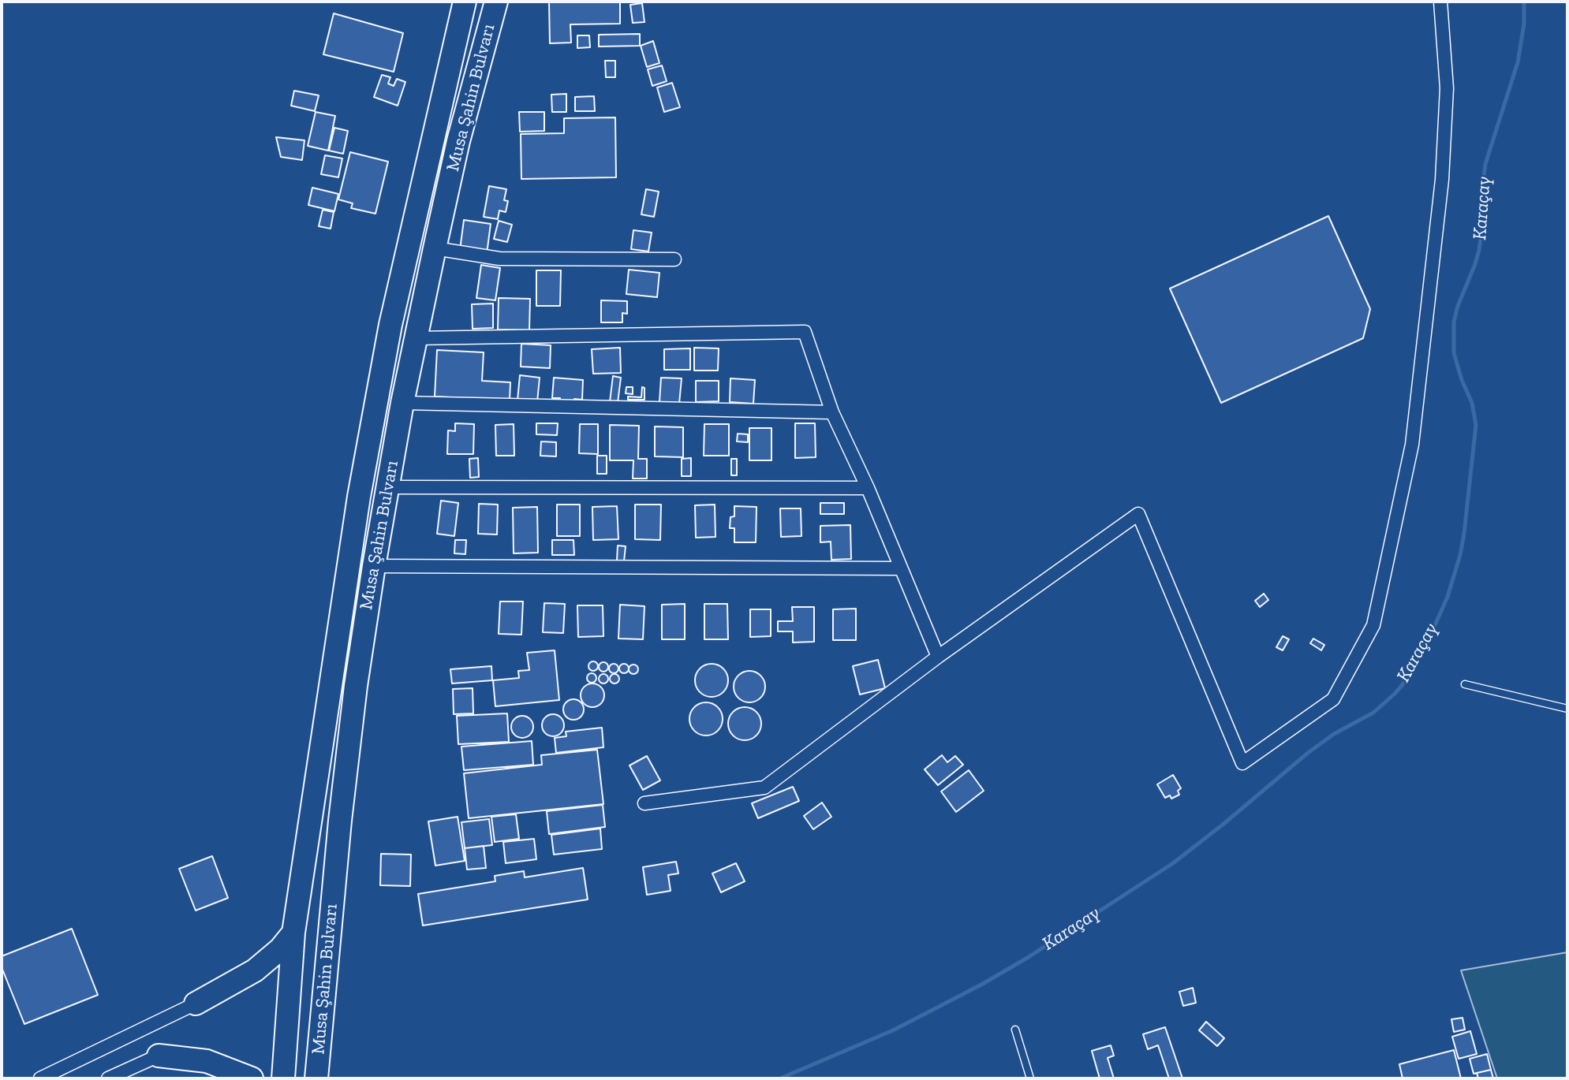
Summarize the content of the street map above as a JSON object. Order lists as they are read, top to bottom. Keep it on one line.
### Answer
{"streets":{"highway":["Musa Şahin Bulvarı"]},"water":["Karaçay"]}
